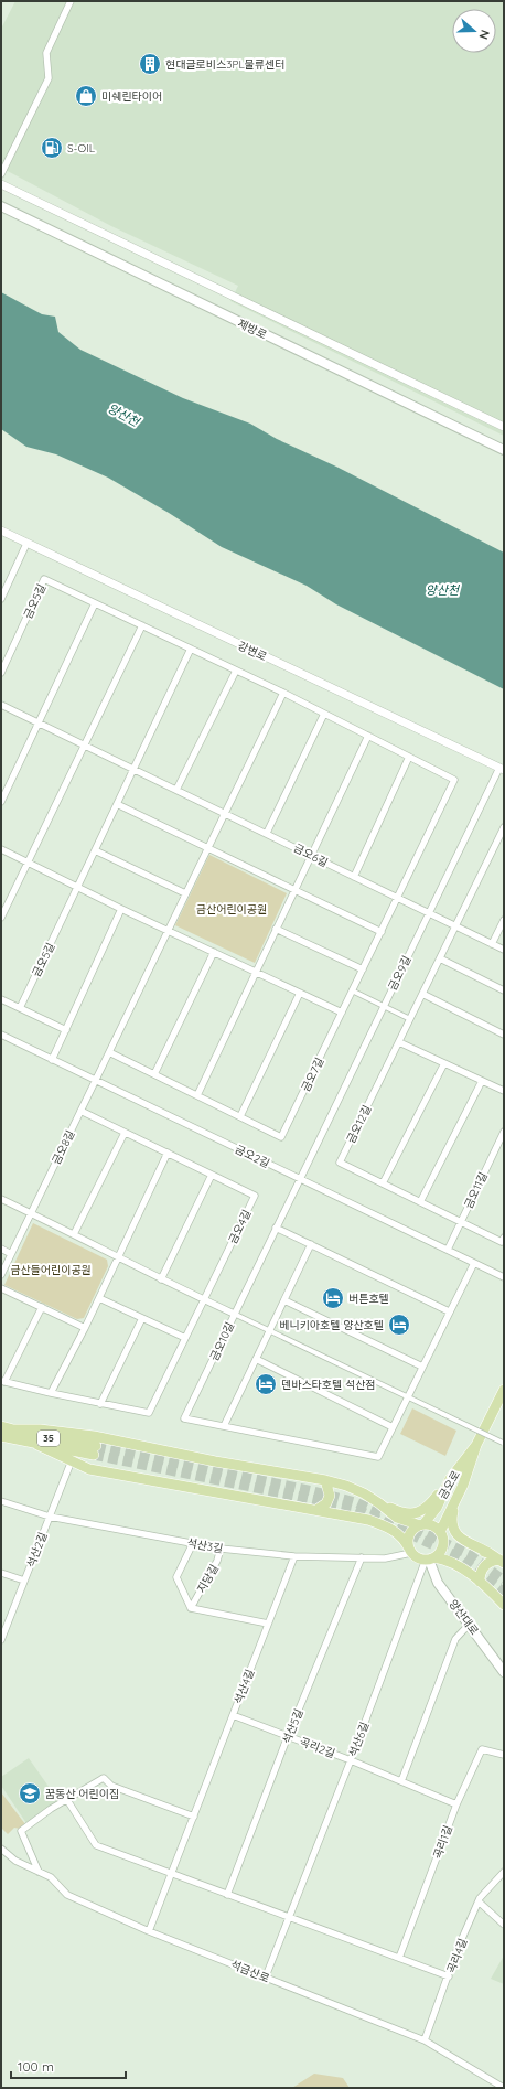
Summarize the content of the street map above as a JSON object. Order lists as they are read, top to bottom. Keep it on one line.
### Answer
{"streets":{"main road":["제방로","35","금오로","양산대로"],"street":["금오5길","강변로","금오6길","금오9길","금오7길","금오12길","금오8길","금오2길","금오11길","금오4길","금오10길","석산3길","석산2길","지당길","석산4길","석산5길","석산6길","곡리2길","곡리1길","곡리4길","석금산로"]},"crossings":[["금오5길","금오7길"],["강변로","금오9길"],["금오6길","금오9길"],["금오6길","금오7길"],["금오6길","금오12길"],["금오9길","금오2길"],["금오9길","금오10길"],["금오12길","금오11길"],["금오8길","금오2길"],["금오8길","금오4길"],["금오2길","금오11길"],["금오2길","금오10길"],["금오로","석산3길"],["금오로","양산대로"],["금오로","석산6길"],["석산3길","석산2길"],["석산3길","지당길"],["석산3길","양산대로"],["석산3길","석산4길"],["석산3길","석산5길"],["석산3길","석산6길"],["양산대로","석산6길"],["석산4길","곡리2길"],["석산4길","석금산로"],["석산5길","곡리2길"],["석산6길","곡리2길"],["석산6길","석금산로"],["곡리2길","곡리1길"],["곡리4길","석금산로"]],"water":["양산천"],"parks":["금산어린이공원","금산들어린이공원"],"places":{"building":["현대글로비스3PL물류센터"],"shop":["미쉐린타이어"],"fuel station":["S-OIL"],"hotel":["버튼호텔","베니키아호텔 양산호텔","덴바스타호텔 석산점"],"school or university":["꿈동산 어린이집"]},"scale_bar":"100 m","north":"right"}
